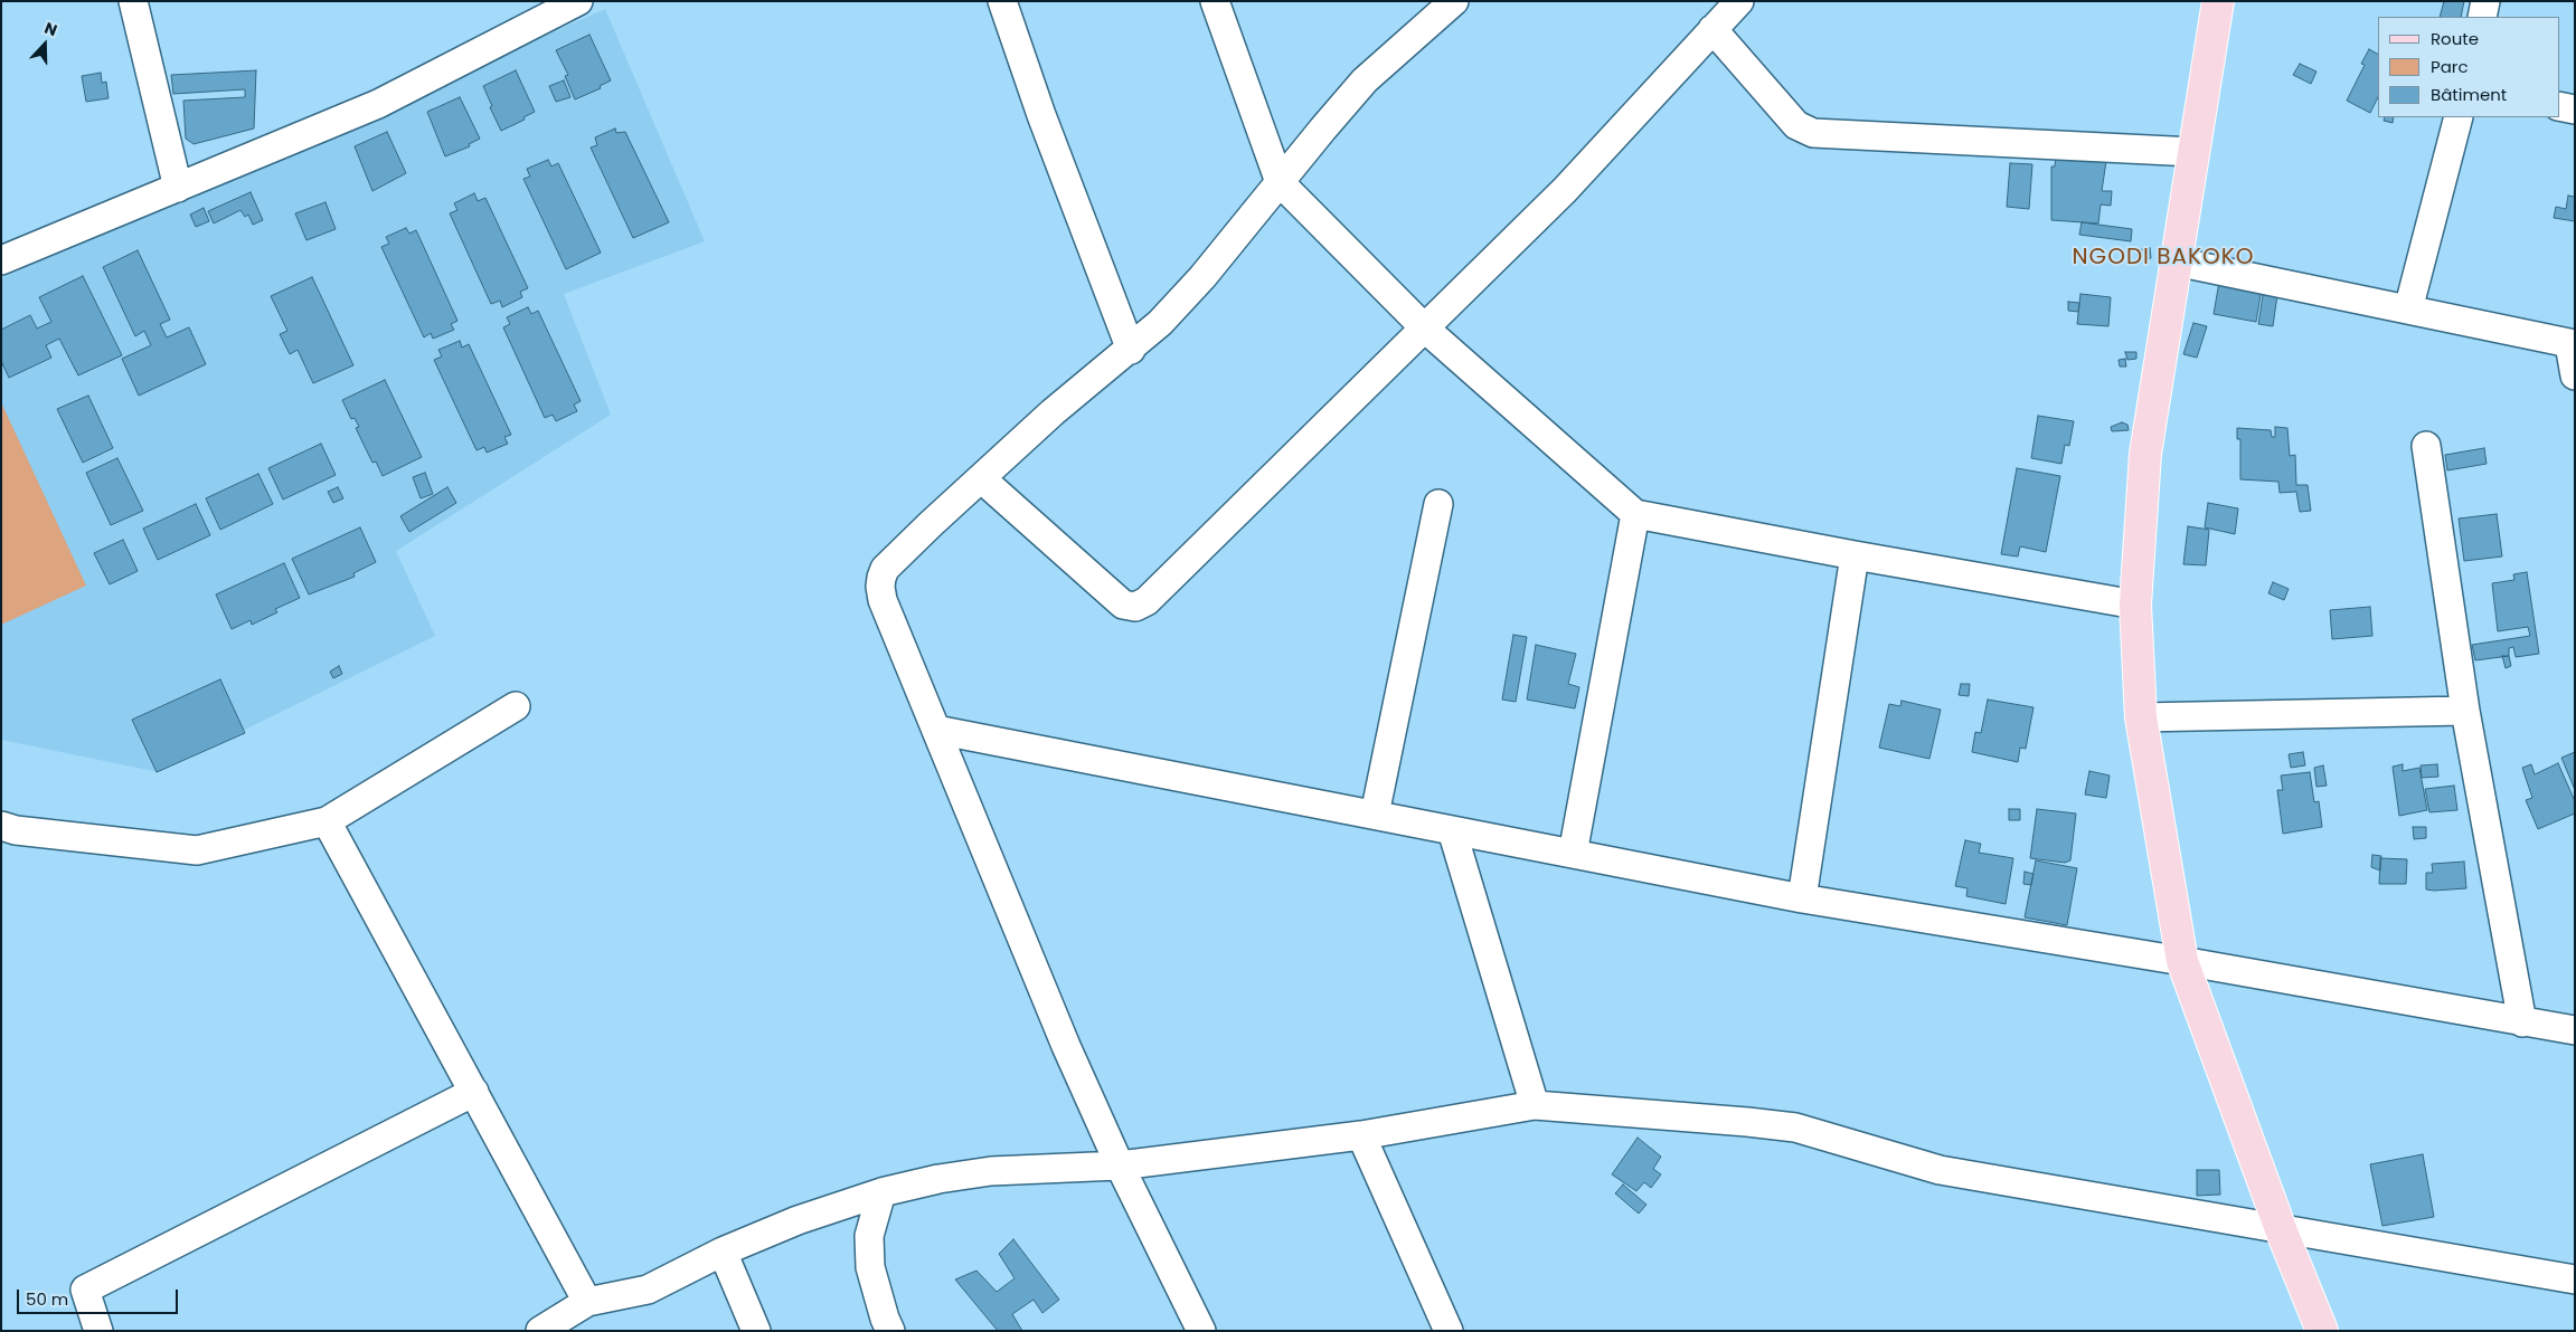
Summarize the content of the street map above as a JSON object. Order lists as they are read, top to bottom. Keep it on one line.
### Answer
{"districts":["NGODI BAKOKO"],"legend":["Route","Parc","Bâtiment"],"scale_bar":"50 m","north":"top"}
